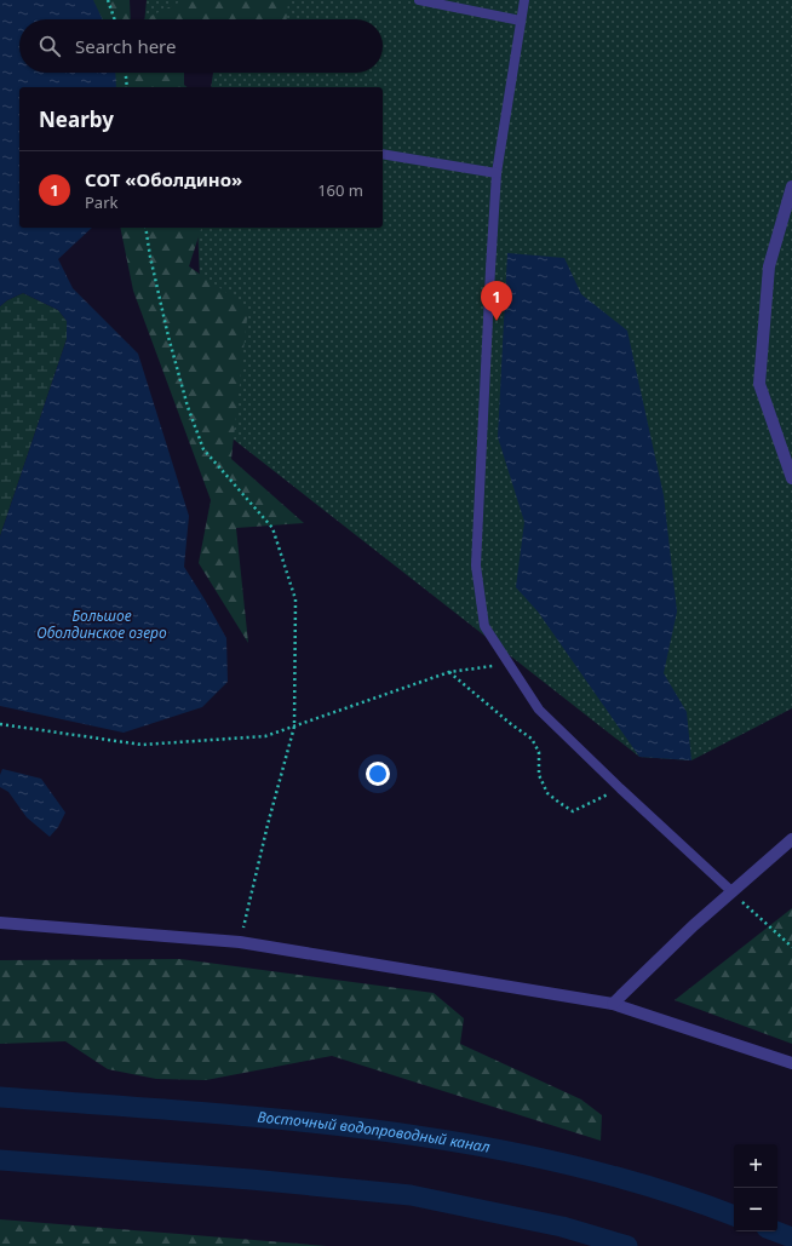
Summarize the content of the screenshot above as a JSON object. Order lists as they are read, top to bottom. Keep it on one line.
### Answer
{"water":["Большое Оболдинское озеро","Восточный водопроводный канал"],"page":{"search":"Search here","heading":"Nearby","list":[{"mark":"1","name":"СОТ «Оболдино»","note":"Park","value":"160 m"}],"pins":"1","map_buttons":["+","−"]}}
